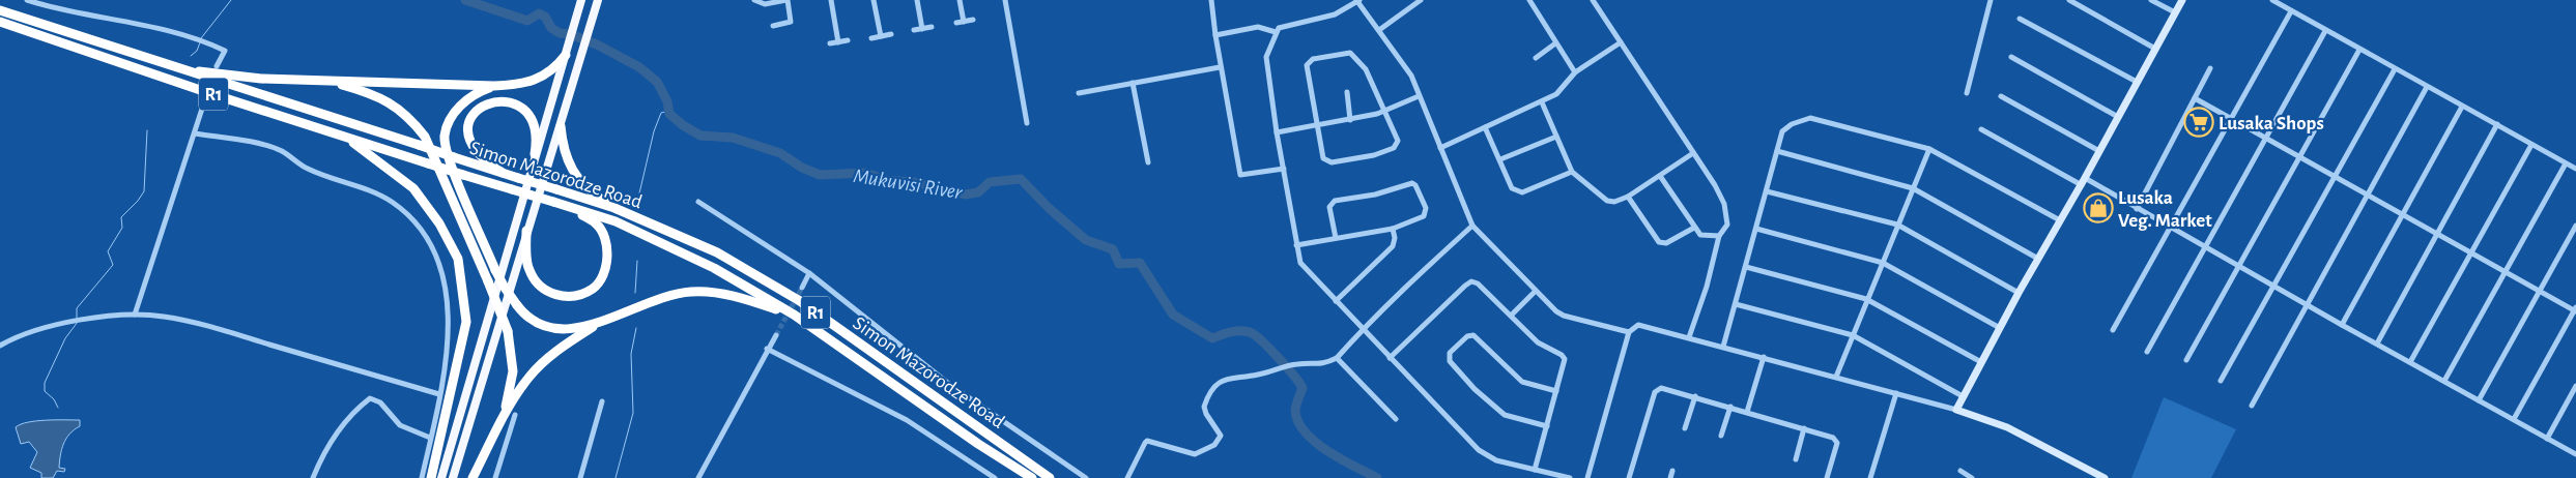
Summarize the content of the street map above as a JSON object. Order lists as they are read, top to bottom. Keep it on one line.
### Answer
{"streets":{"highway":["R1","Simon Mazorodze Road"]},"crossings":[["R1","Simon Mazorodze Road"]],"water":["Mukuvisi River"],"places":{"supermarket":["Lusaka Shops"],"shop":["Lusaka Veg. Market"]}}
